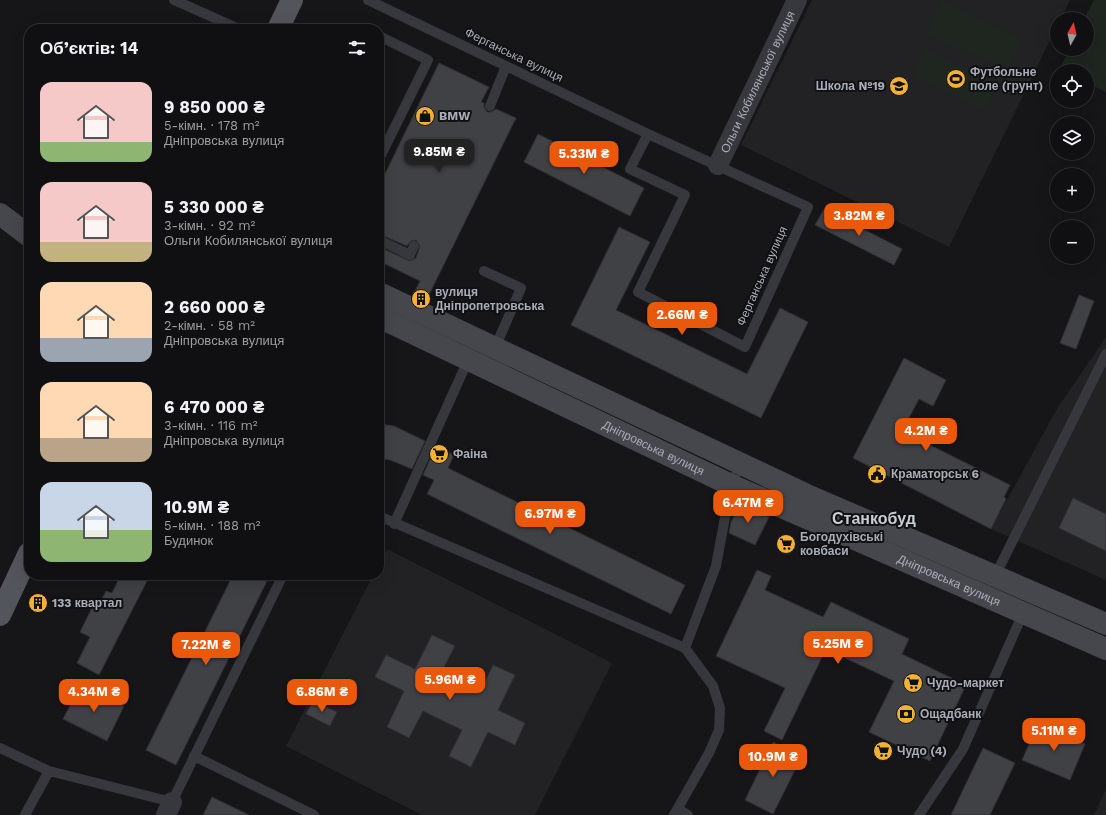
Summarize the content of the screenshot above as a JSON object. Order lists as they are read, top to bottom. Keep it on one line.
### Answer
{"streets":{"street":["Ольги Кобилянської вулиця","Дніпровська вулиця"],"lane":["Ферганська вулиця"]},"crossings":[["Ферганська вулиця","Ольги Кобилянської вулиця"]],"districts":["Станкобуд"],"places":{"sports":["Футбольне поле (грунт)"],"school or university":["Школа №19"],"shop":["BMW"],"building":["вулиця Дніпропетровська","133 квартал"],"supermarket":["Фаіна","Богодухівські ковбаси","Чудо-маркет","Чудо (4)"],"public building":["Краматорськ 6"],"bank":["Ощадбанк"]},"north":"top","page":{"map_buttons":["+","−"],"heading":"Об’єктів: 14","list":[{"name":"9 850 000 ₴","note":"5-кімн. · 178 m² · Дніпровська вулиця"},{"name":"5 330 000 ₴","note":"3-кімн. · 92 m² · Ольги Кобилянської вулиця"},{"name":"2 660 000 ₴","note":"2-кімн. · 58 m² · Дніпровська вулиця"},{"name":"6 470 000 ₴","note":"3-кімн. · 116 m² · Дніпровська вулиця"},{"name":"10.9M ₴","note":"5-кімн. · 188 m² · Будинок"}],"price":["9.85M ₴","5.33M ₴","3.82M ₴","2.66M ₴","4.2M ₴","6.47M ₴","6.97M ₴","5.25M ₴","7.22M ₴","5.96M ₴","4.34M ₴","6.86M ₴","5.11M ₴","10.9M ₴"]}}
